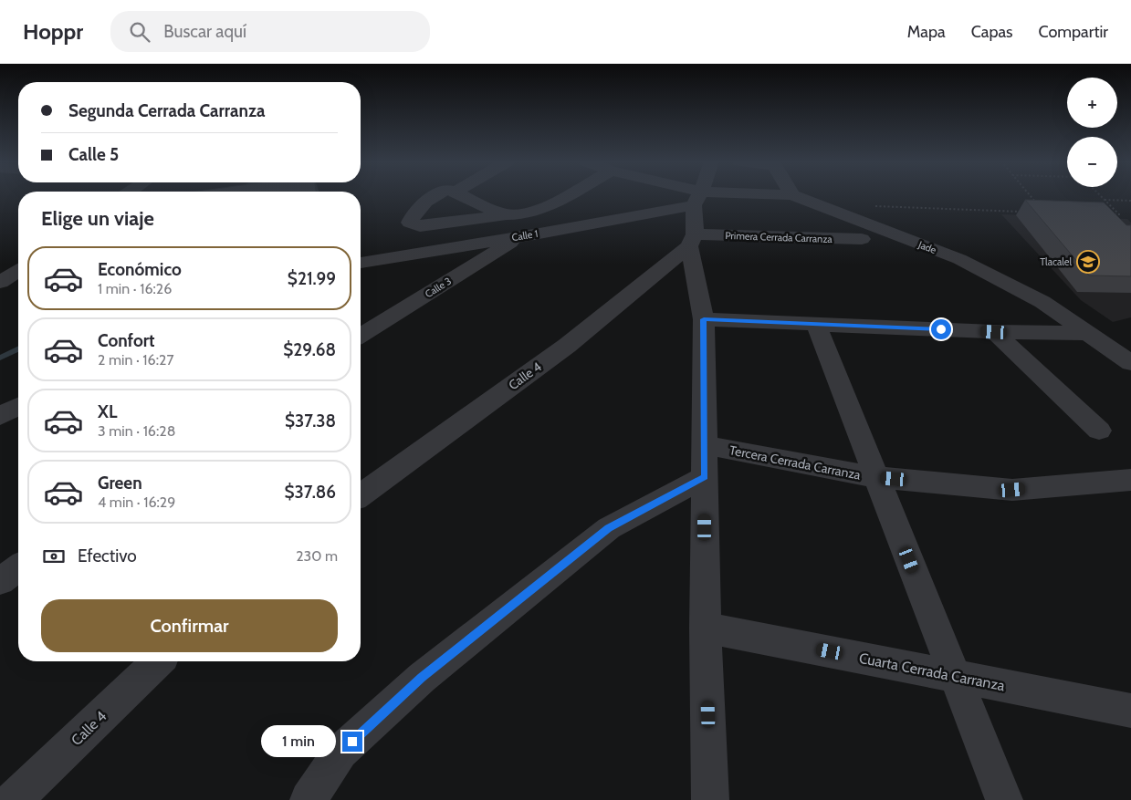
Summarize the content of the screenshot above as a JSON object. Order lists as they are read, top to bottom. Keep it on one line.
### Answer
{"streets":{"street":["Calle 1","Primera Cerrada Carranza","Jade","Calle 3","Calle 4","Tercera Cerrada Carranza","Cuarta Cerrada Carranza"]},"crossings":[["Calle 1","Jade"],["Calle 1","Calle 3"],["Primera Cerrada Carranza","Calle 4"]],"places":{"school or university":["Tlacalel"]},"page":{"header":"Hoppr","search":"Buscar aquí","nav":["Mapa","Capas","Compartir"],"map_buttons":["+","−"],"banner":["Segunda Cerrada Carranza","Calle 5"],"heading":"Elige un viaje","list":[{"name":"Económico","note":"1 min · 16:26","value":"$21.99"},{"name":"Confort","note":"2 min · 16:27","value":"$29.68"},{"name":"XL","note":"3 min · 16:28","value":"$37.38"},{"name":"Green","note":"4 min · 16:29","value":"$37.86"}],"pay":["Efectivo","230 m"],"buttons":"Confirmar","bubble":"1 min"}}
